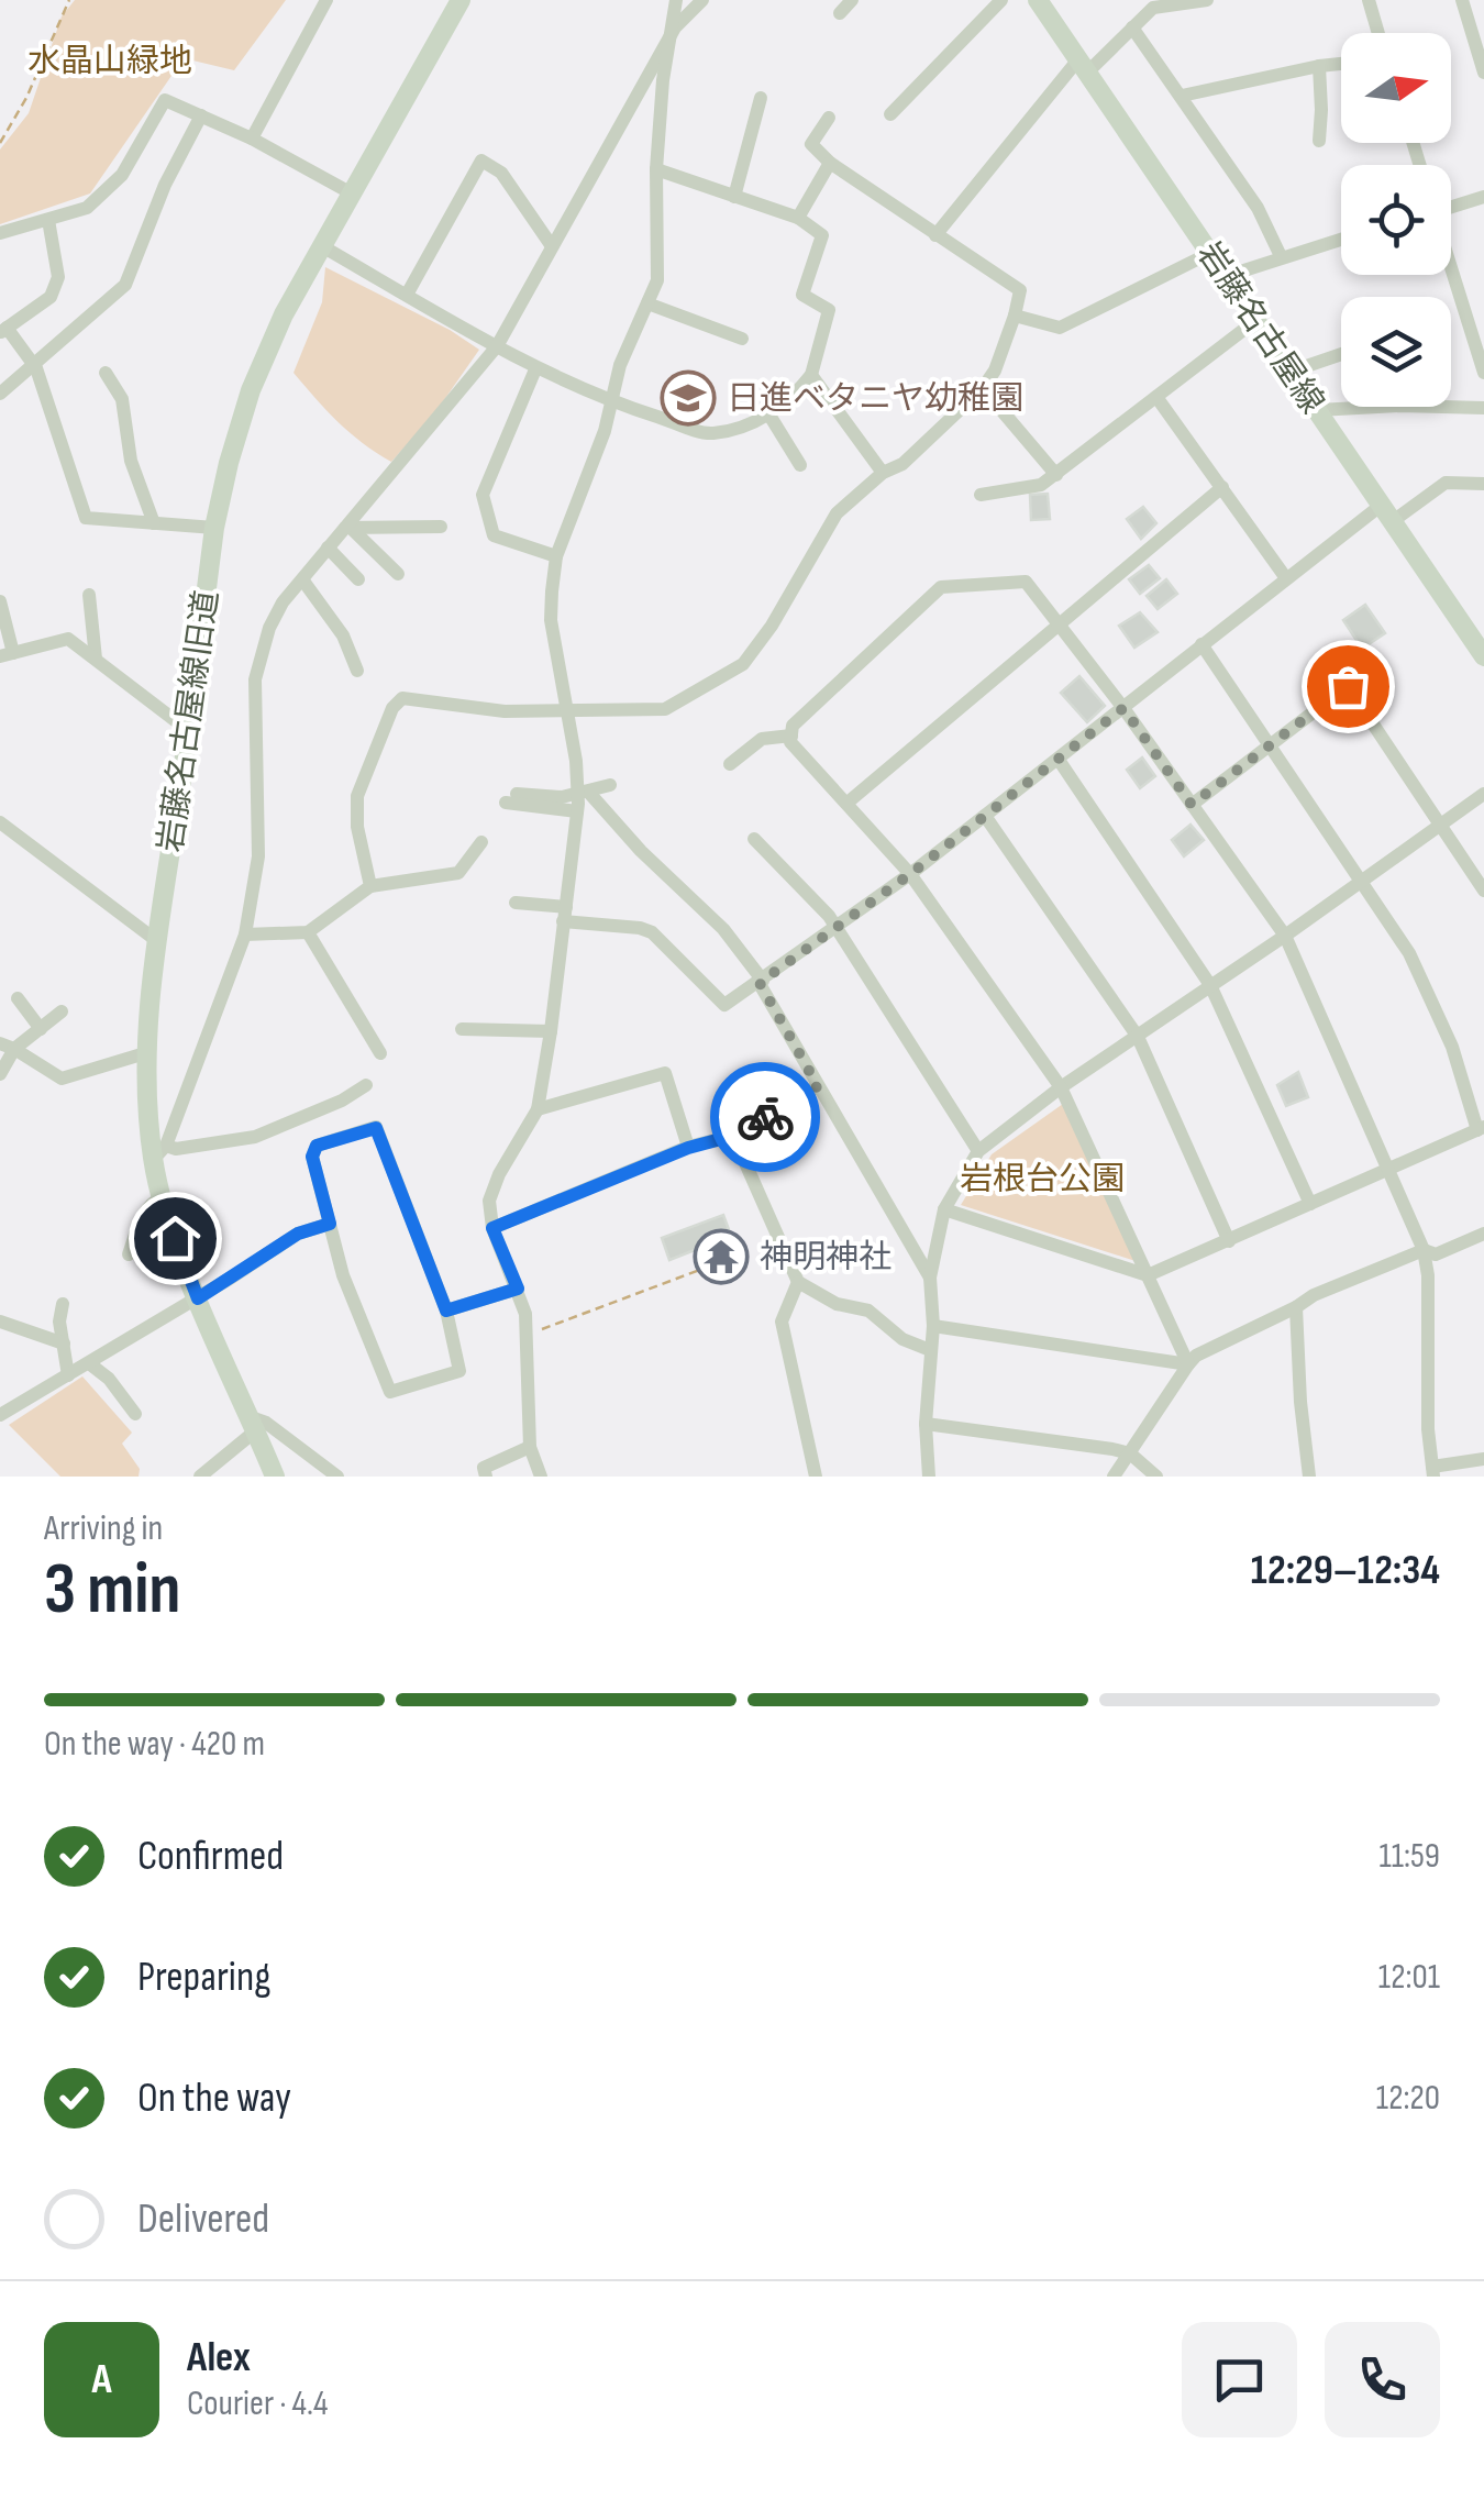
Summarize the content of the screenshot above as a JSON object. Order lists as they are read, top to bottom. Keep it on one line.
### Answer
{"streets":{"street":["岩藤名古屋線","岩藤名古屋線旧道"]},"parks":["水晶山緑地","岩根台公園"],"places":{"school or university":["日進ベタニヤ幼稚園"],"temple":["神明神社"]},"north":"right","page":{"heading":["3 min","Arriving in","12:29–12:34"],"panel":["Alex","Courier · 4.4"],"bar":"On the way · 420 m","list":[["Confirmed","11:59"],["Preparing","12:01"],["On the way","12:20"],"Delivered"],"round":"A"}}
